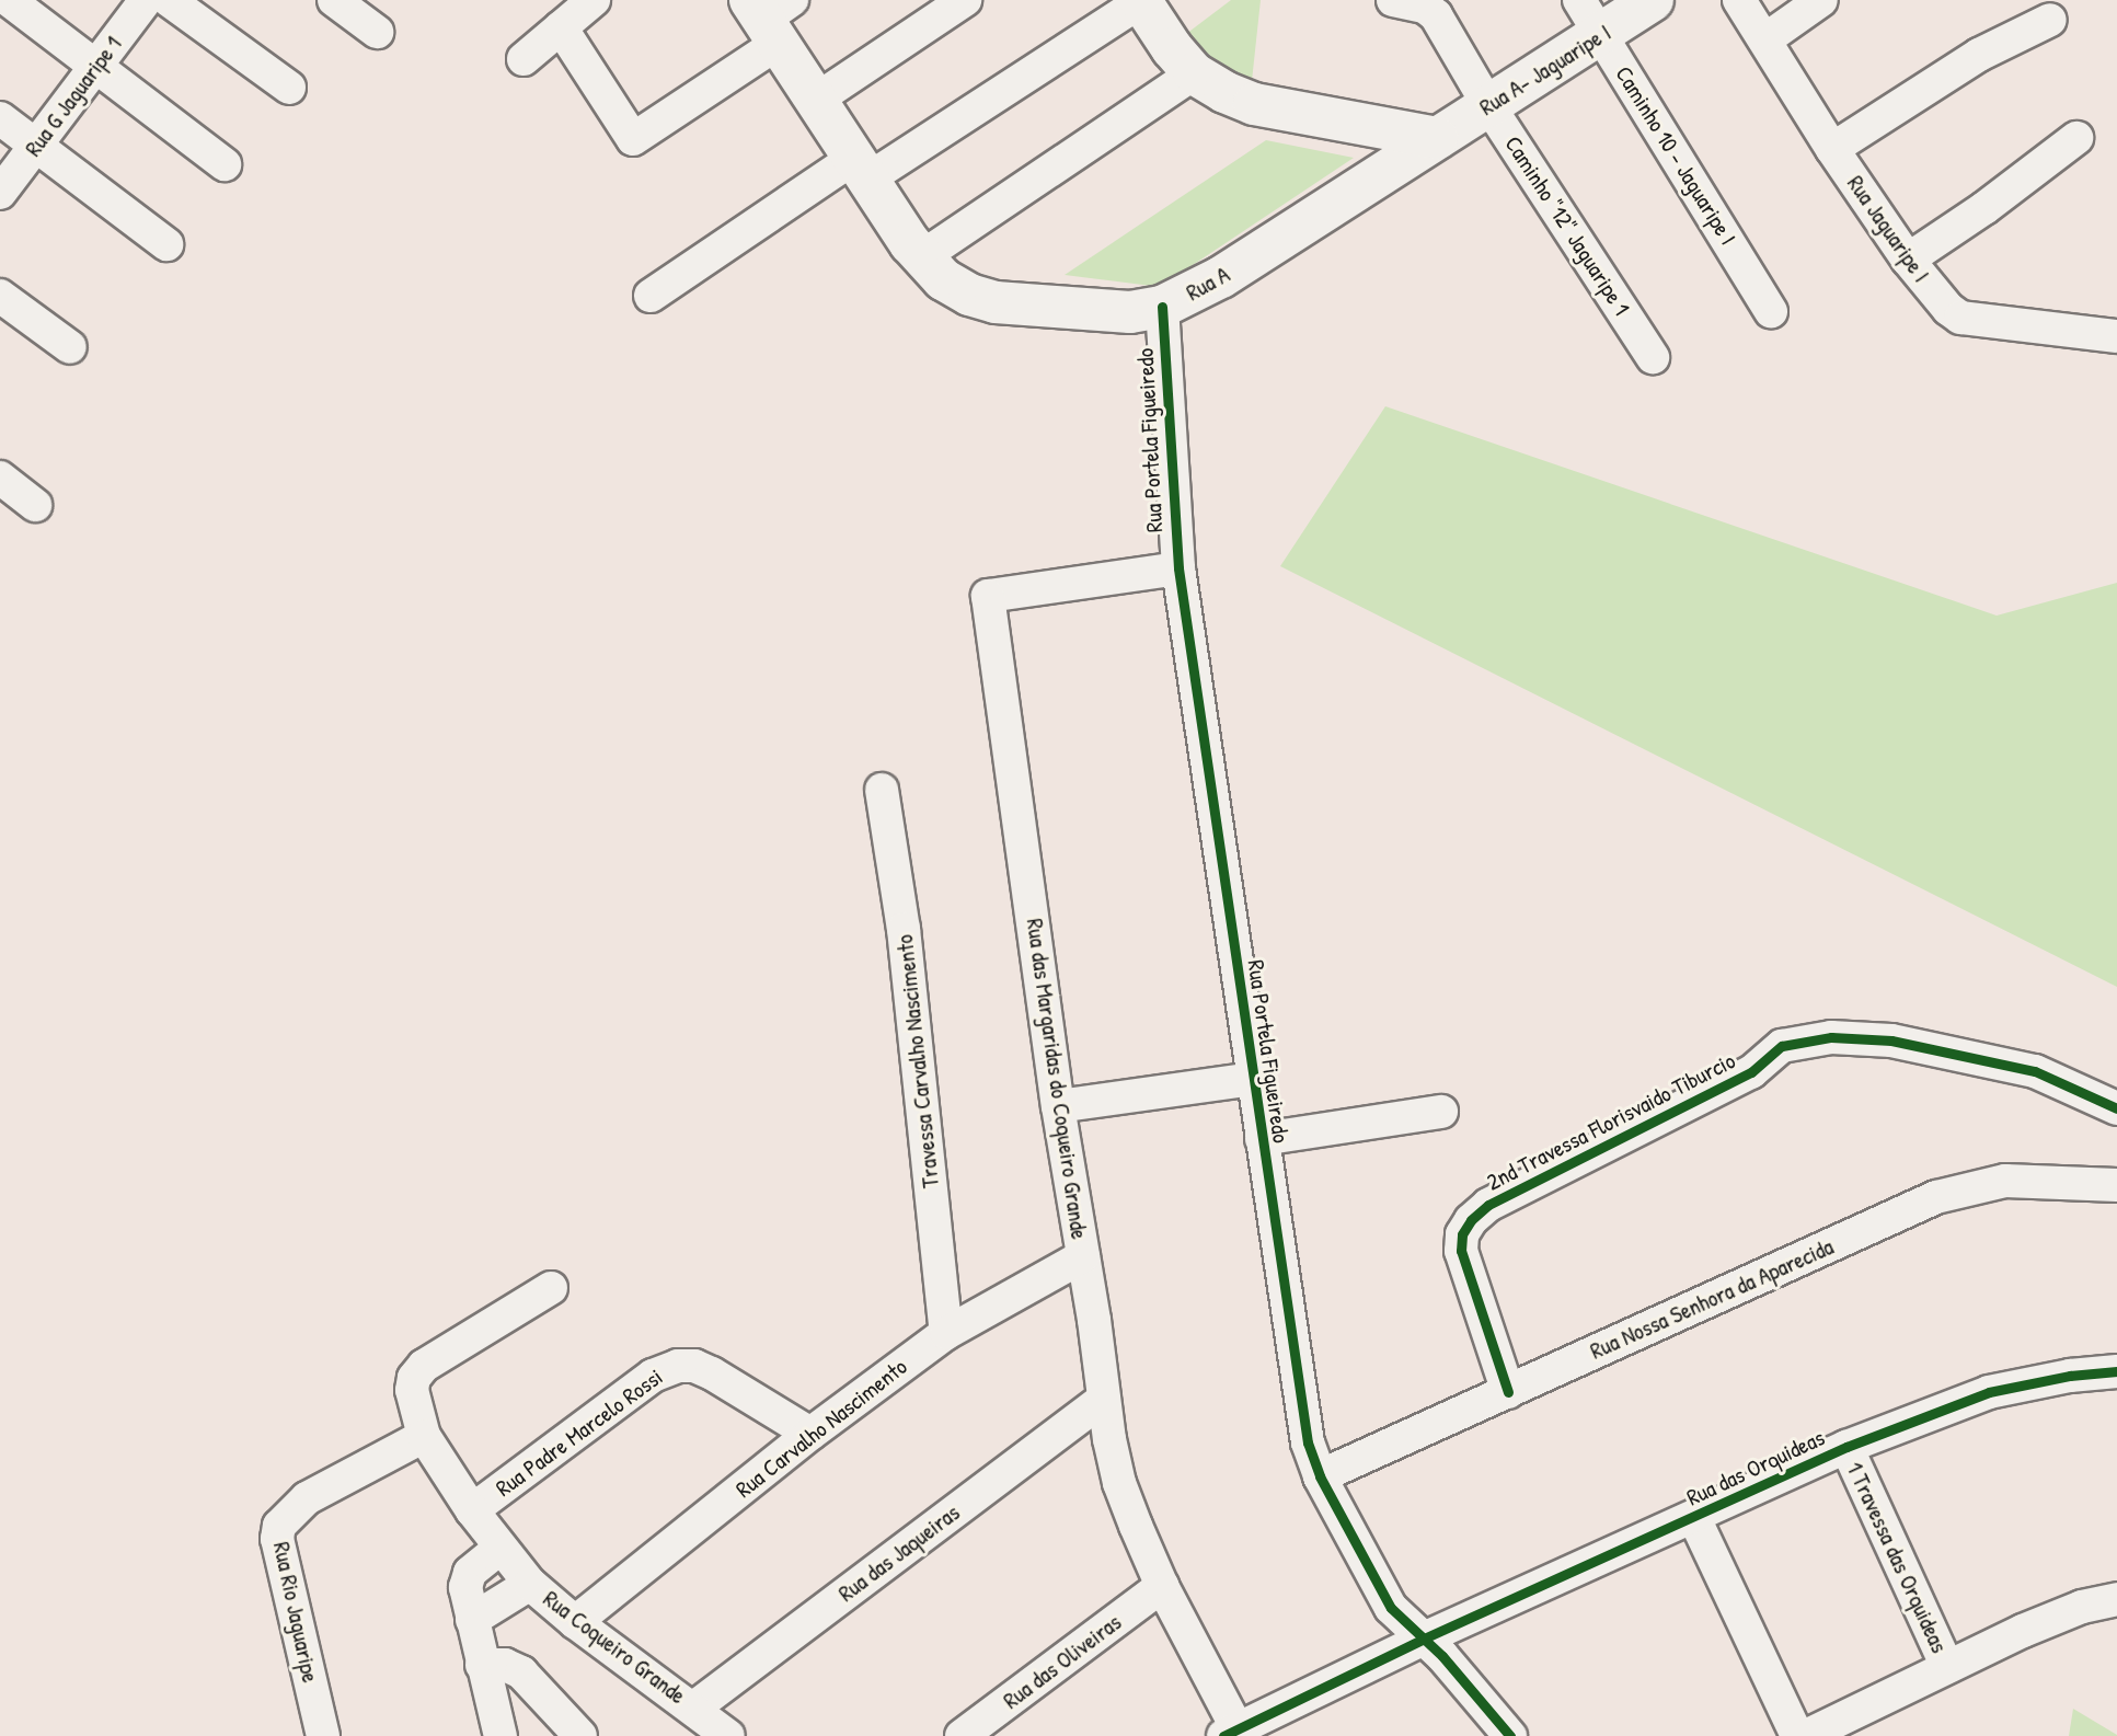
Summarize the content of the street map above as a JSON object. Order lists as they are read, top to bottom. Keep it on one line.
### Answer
{"streets":{"main road":["Rua A- Jaguaripe I","Rua A"],"street":["Rua G Jaguaripe 1","Caminho 10 - Jaguaripe I","Caminho \"12\" Jaguaripe 1","Rua Jaguaripe I","Rua Portela Figueiredo","Travessa Carvalho Nascimento","Rua das Margaridas do Coqueiro Grande","2nd Travessa Florisvaido Tiburcio","Rua Nossa Senhora da Aparecida","Rua Carvalho Nascimento","Rua Padre Marcelo Rossi","Rua das Orquideas","Rua das Jaqueiras","1 Travessa das Orquideas","Rua Rio Jaguaripe","Rua Coqueiro Grande","Rua das Oliveiras"]},"crossings":[["Rua A- Jaguaripe I","Caminho 10 - Jaguaripe I"],["Rua A- Jaguaripe I","Caminho \"12\" Jaguaripe 1"],["Rua A- Jaguaripe I","Rua A"],["Rua A","Rua Portela Figueiredo"],["Rua Portela Figueiredo","Rua das Margaridas do Coqueiro Grande"],["Rua Portela Figueiredo","Rua Nossa Senhora da Aparecida"],["Rua Portela Figueiredo","Rua das Orquideas"],["Travessa Carvalho Nascimento","Rua Carvalho Nascimento"],["Rua das Margaridas do Coqueiro Grande","Rua Carvalho Nascimento"],["Rua das Margaridas do Coqueiro Grande","Rua das Orquideas"],["Rua das Margaridas do Coqueiro Grande","Rua das Jaqueiras"],["Rua das Margaridas do Coqueiro Grande","Rua das Oliveiras"],["2nd Travessa Florisvaido Tiburcio","Rua Nossa Senhora da Aparecida"],["Rua Carvalho Nascimento","Rua Padre Marcelo Rossi"],["Rua Carvalho Nascimento","Rua Coqueiro Grande"],["Rua Padre Marcelo Rossi","Rua Coqueiro Grande"],["Rua das Orquideas","1 Travessa das Orquideas"],["Rua das Jaqueiras","Rua Coqueiro Grande"],["Rua Rio Jaguaripe","Rua Coqueiro Grande"]]}
